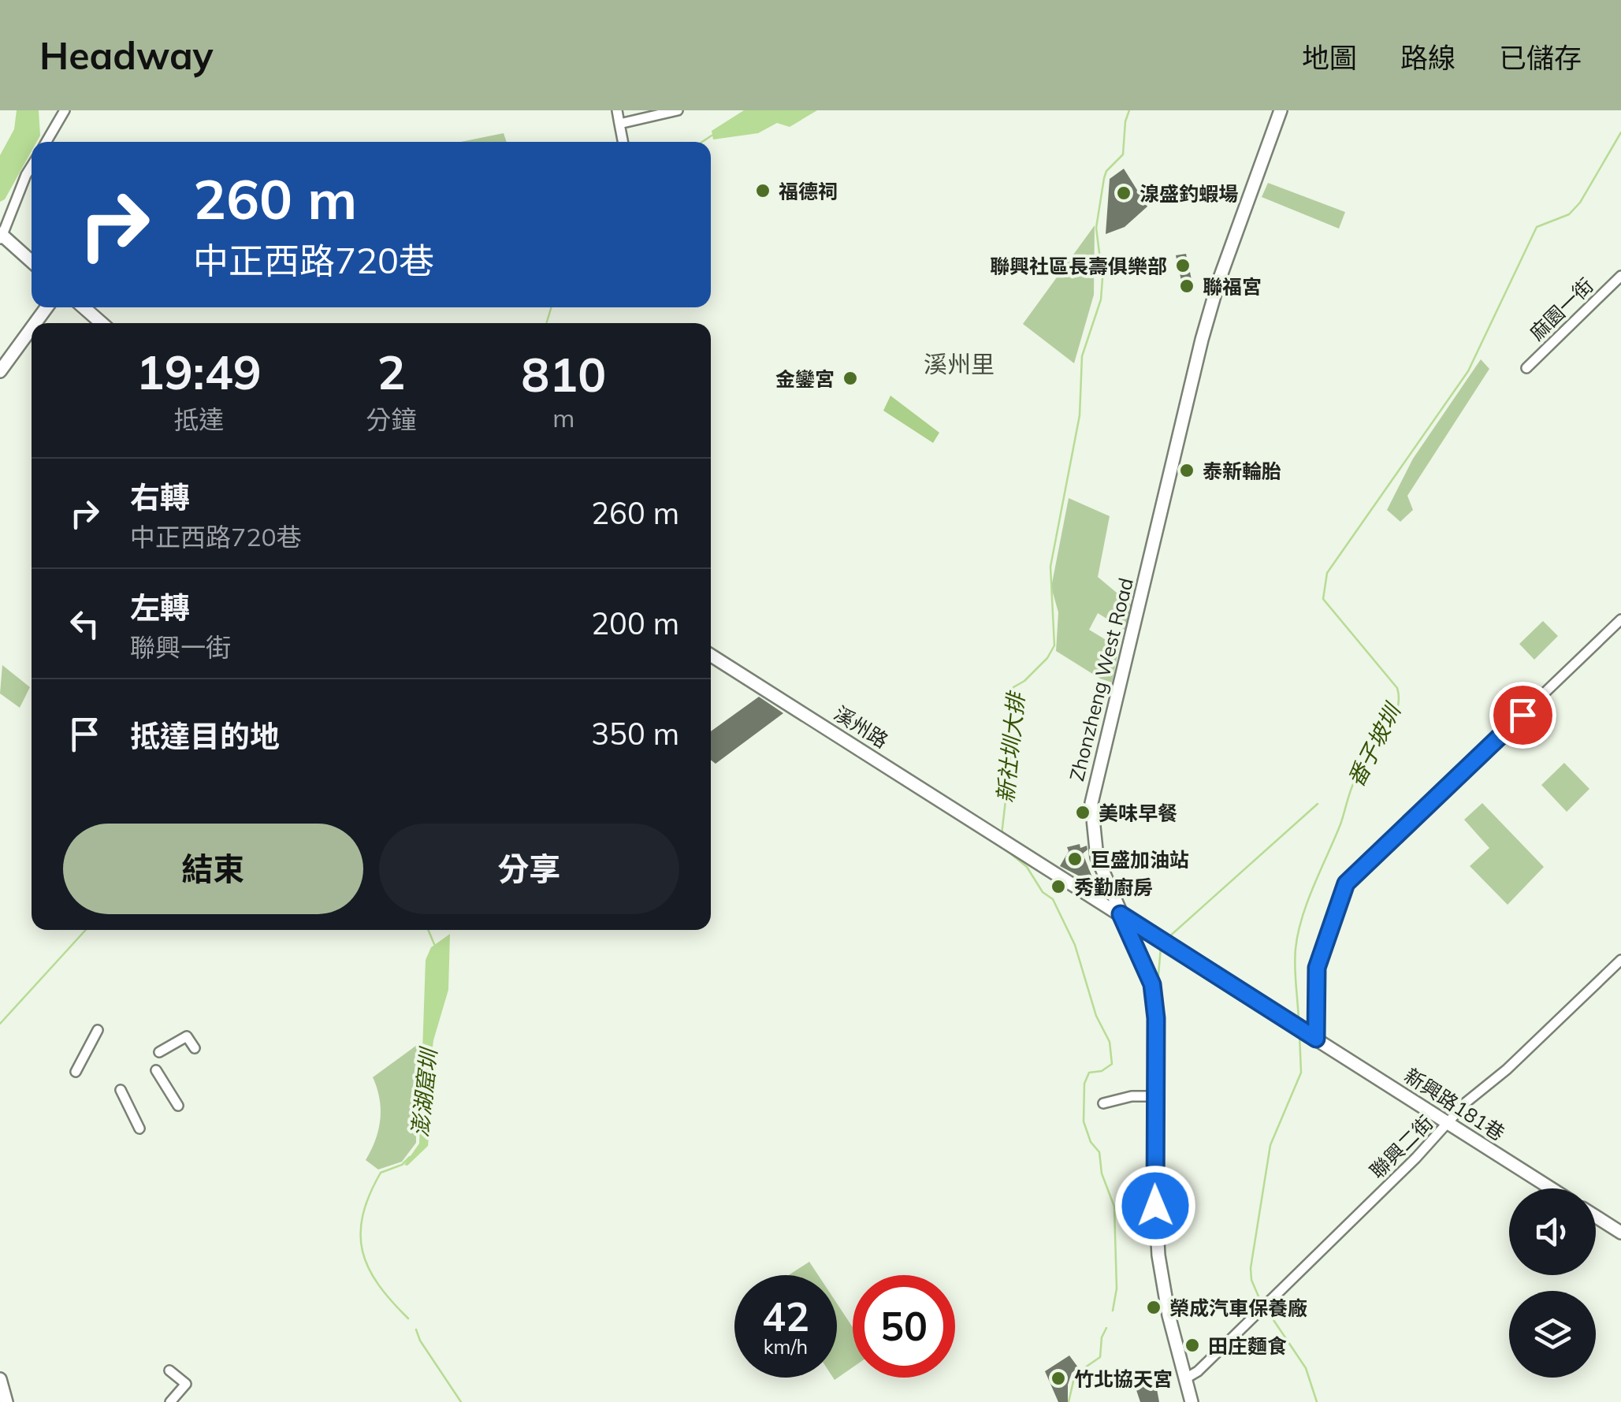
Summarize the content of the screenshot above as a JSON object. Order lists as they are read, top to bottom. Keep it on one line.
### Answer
{"streets":{"main road":["Zhonzheng West Road","溪州路","新興路181巷"],"street":["麻園一街","聯興二街"]},"crossings":[["Zhonzheng West Road","溪州路"],["Zhonzheng West Road","新興路181巷"],["Zhonzheng West Road","聯興二街"],["溪州路","新興路181巷"],["新興路181巷","聯興二街"]],"districts":["溪州里"],"water":["番子坡圳","新社圳大排","澎湖窟圳"],"places":["福德祠","湶盛釣蝦場","聯興社區長壽俱樂部","聯福宮","金鑾宮","泰新輪胎","美味早餐","巨盛加油站","秀勤廚房","榮成汽車保養廠","田庄麵食","竹北協天宮"],"page":{"header":"Headway","nav":["地圖","路線","已儲存"],"turn":["260 m","中正西路720巷"],"eta":["19:49","抵達","2","分鐘","810","m"],"list":[{"name":"右轉","note":"中正西路720巷","value":"260 m"},{"name":"左轉","note":"聯興一街","value":"200 m"},{"name":"抵達目的地","value":"350 m"}],"buttons":["結束","分享"],"speed":"42 km/h","limit":"50"}}
